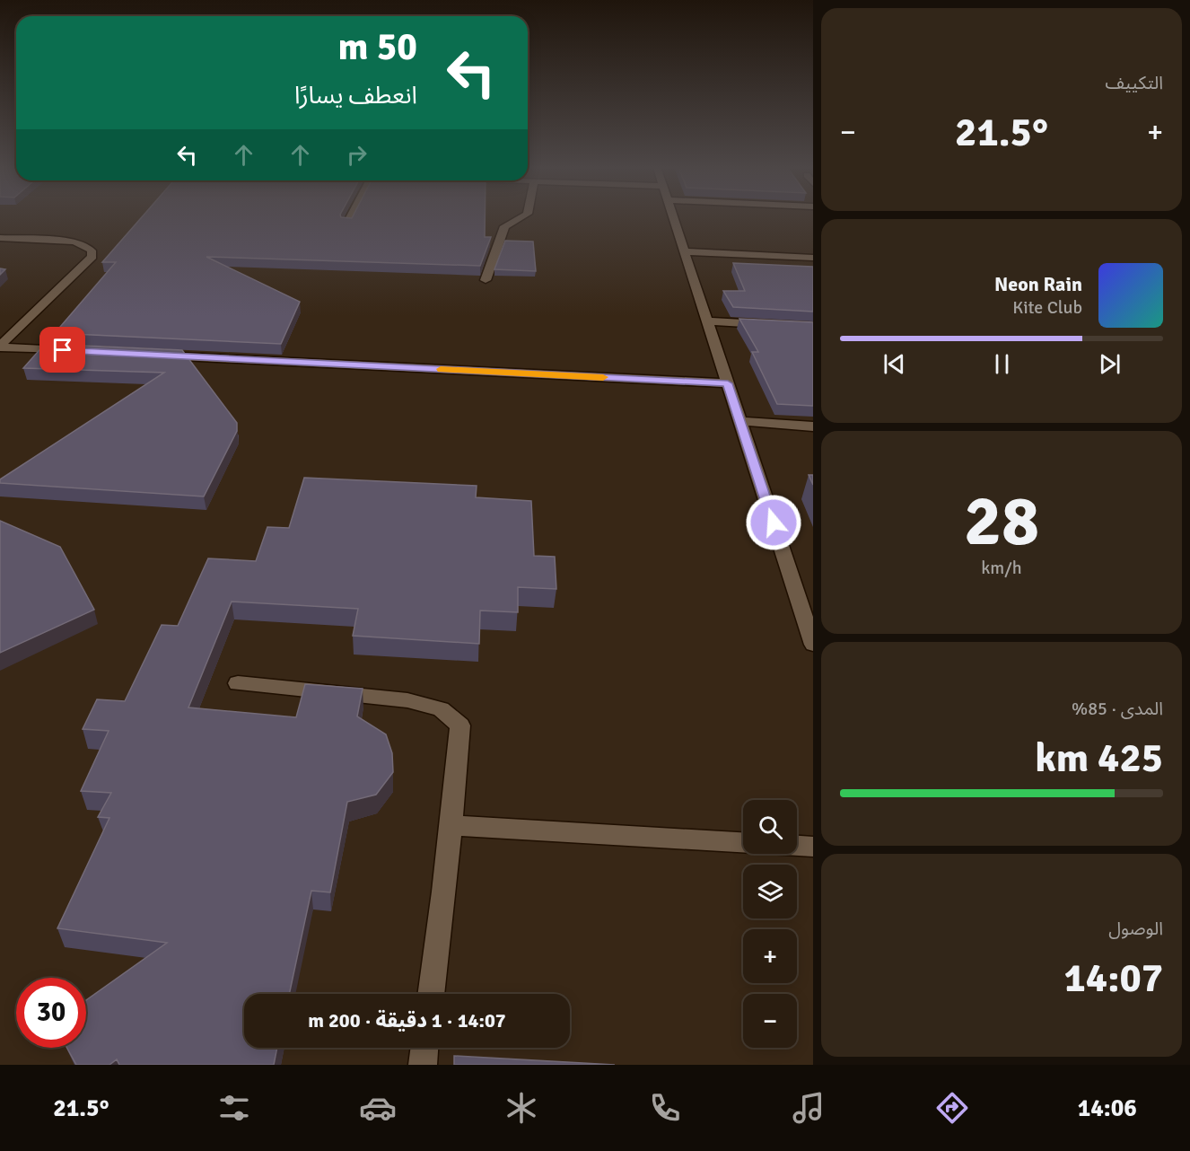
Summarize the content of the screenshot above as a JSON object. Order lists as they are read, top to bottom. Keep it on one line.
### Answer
{"page":{"tile":["التكييف",["28","km/h"],["المدى · 85%","425 km"],["الوصول","14:07"]],"turn":["50 m","انعطف يسارًا"],"heat":["−","21.5°","+"],"song":["Neon Rain","Kite Club"],"map_buttons":["+","−"],"limit":"30","trip":"14:07 · 1 دقيقة · 200 m","tabs":["14:06","21.5°"]}}
